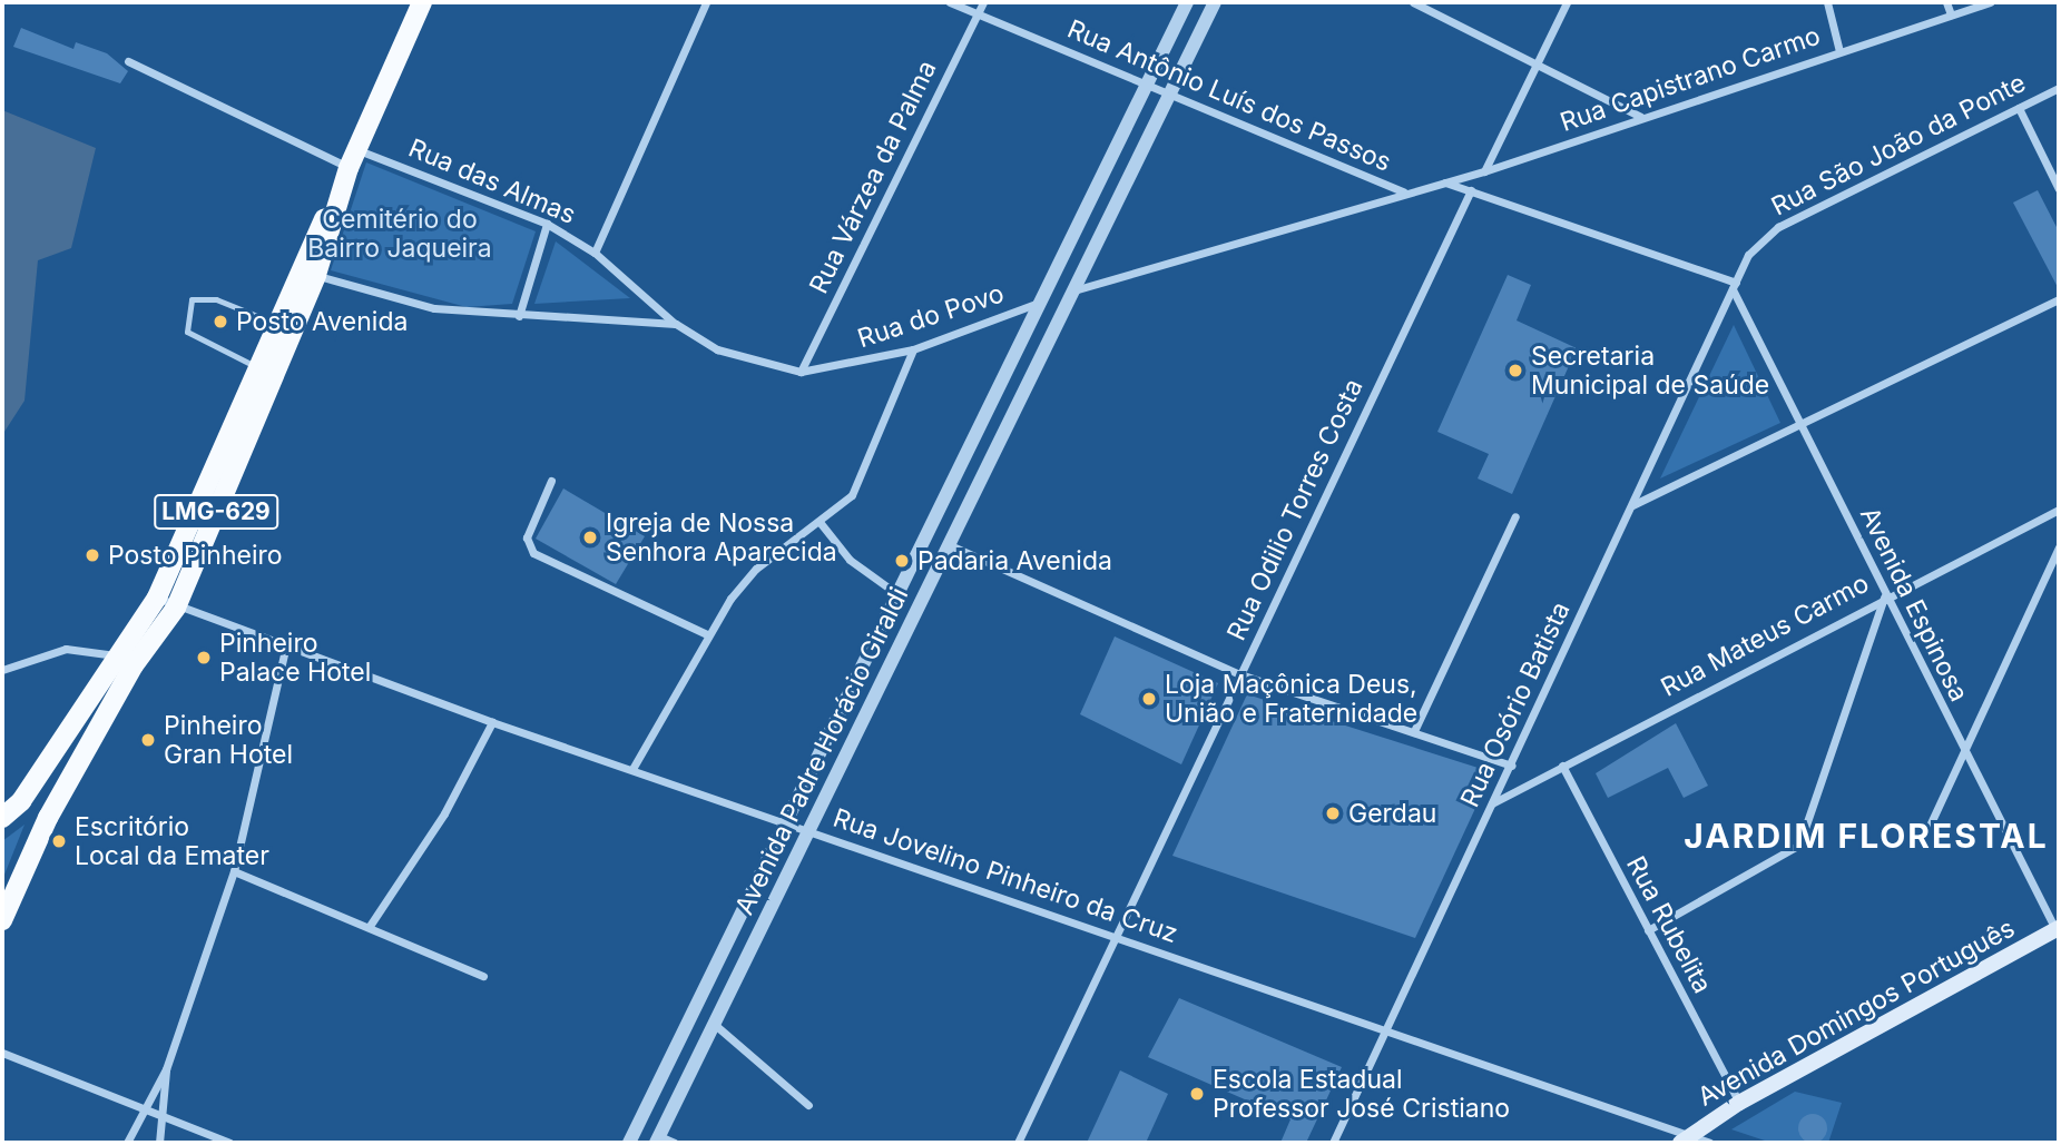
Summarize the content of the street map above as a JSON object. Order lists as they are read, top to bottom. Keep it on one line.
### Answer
{"streets":{"main road":["LMG-629","Avenida Domingos Português"],"street":["Rua Capistrano Carmo","Rua Antônio Luís dos Passos","Rua São João da Ponte","Rua Várzea da Palma","Rua das Almas","Rua do Povo","Rua Odilio Torres Costa","Avenida Espinosa","Rua Mateus Carmo","Rua Osório Batista","Avenida Padre Horácio Giraldi","Rua Jovelino Pinheiro da Cruz","Rua Rubelita"]},"crossings":[["Rua Capistrano Carmo","Rua Antônio Luís dos Passos"],["Rua Antônio Luís dos Passos","Rua Várzea da Palma"],["Rua Antônio Luís dos Passos","Avenida Padre Horácio Giraldi"],["Rua São João da Ponte","Avenida Espinosa"],["Rua São João da Ponte","Rua Osório Batista"],["Rua Várzea da Palma","Rua do Povo"],["Rua das Almas","Rua do Povo"],["Rua das Almas","LMG-629"],["Rua do Povo","LMG-629"],["Rua do Povo","Avenida Padre Horácio Giraldi"],["Rua Odilio Torres Costa","Rua Jovelino Pinheiro da Cruz"],["LMG-629","Rua Jovelino Pinheiro da Cruz"],["Avenida Espinosa","Rua Mateus Carmo"],["Avenida Espinosa","Rua Osório Batista"],["Avenida Espinosa","Avenida Domingos Português"],["Rua Mateus Carmo","Rua Osório Batista"],["Rua Mateus Carmo","Rua Rubelita"],["Rua Osório Batista","Rua Jovelino Pinheiro da Cruz"],["Avenida Padre Horácio Giraldi","Rua Jovelino Pinheiro da Cruz"],["Rua Jovelino Pinheiro da Cruz","Avenida Domingos Português"],["Rua Rubelita","Avenida Domingos Português"]],"districts":["JARDIM FLORESTAL"],"parks":["Cemitério do Bairro Jaqueira"],"places":["Posto Avenida","Secretaria Municipal de Saúde","Igreja de Nossa Senhora Aparecida","Posto Pinheiro","Padaria Avenida","Pinheiro Palace Hotel","Loja Maçônica Deus, União e Fraternidade","Pinheiro Gran Hotel","Gerdau","Escritório Local da Emater","Escola Estadual Professor José Cristiano"]}
